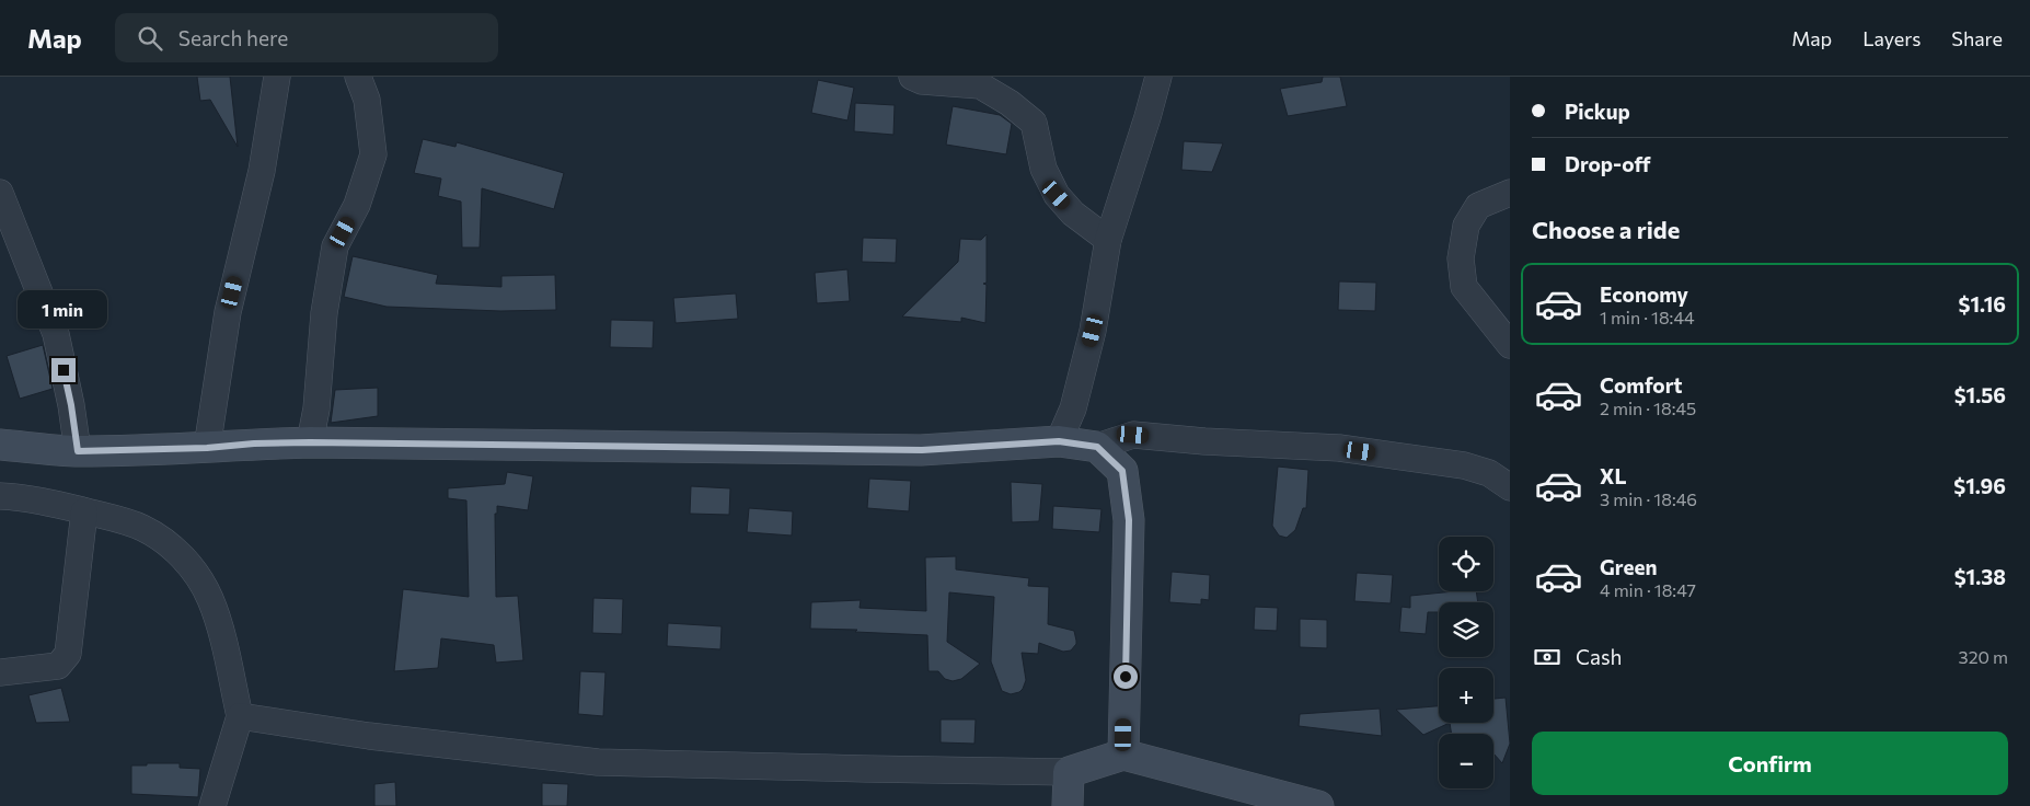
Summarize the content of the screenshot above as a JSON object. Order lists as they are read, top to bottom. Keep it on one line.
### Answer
{"page":{"header":"Map","search":"Search here","nav":["Map","Layers","Share"],"banner":["Pickup","Drop-off"],"heading":"Choose a ride","list":[{"name":"Economy","note":"1 min · 18:44","value":"$1.16"},{"name":"Comfort","note":"2 min · 18:45","value":"$1.56"},{"name":"XL","note":"3 min · 18:46","value":"$1.96"},{"name":"Green","note":"4 min · 18:47","value":"$1.38"}],"bubble":"1 min","map_buttons":["+","−"],"pay":["Cash","320 m"],"buttons":"Confirm"}}
